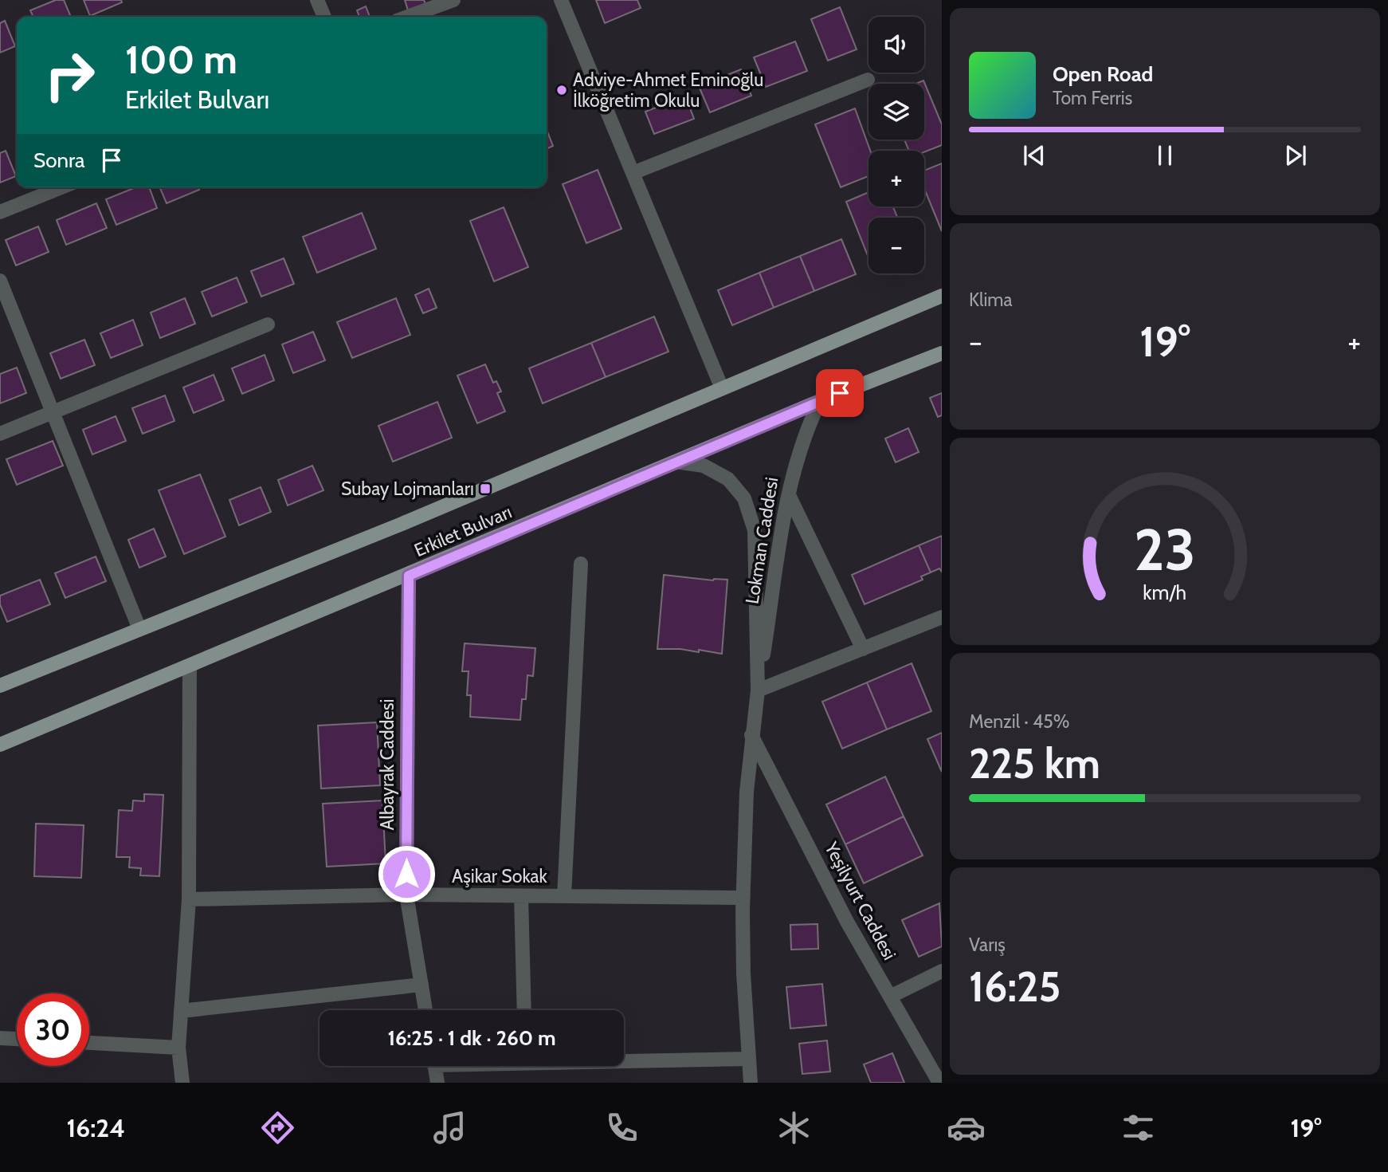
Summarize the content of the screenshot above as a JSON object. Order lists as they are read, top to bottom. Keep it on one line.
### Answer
{"streets":{"main road":["Erkilet Bulvarı"],"street":["Lokman Caddesi","Albayrak Caddesi","Aşikar Sokak","Yeşilyurt Caddesi"]},"crossings":[["Erkilet Bulvarı","Lokman Caddesi"],["Erkilet Bulvarı","Albayrak Caddesi"],["Albayrak Caddesi","Aşikar Sokak"]],"places":{"other":["Adviye-Ahmet Eminoğlu İlköğretim Okulu"],"transit":["Subay Lojmanları"]},"page":{"map_buttons":["+","−"],"turn":["100 m","Erkilet Bulvarı"],"song":["Open Road","Tom Ferris"],"then":"Sonra","tile":["Klima",["Menzil · 45%","225 km"],["Varış","16:25"]],"heat":["−","19°","+"],"limit":"30","trip":"16:25 · 1 dk · 260 m","tabs":["16:24","19°"],"gauge":["23","km/h"]}}
